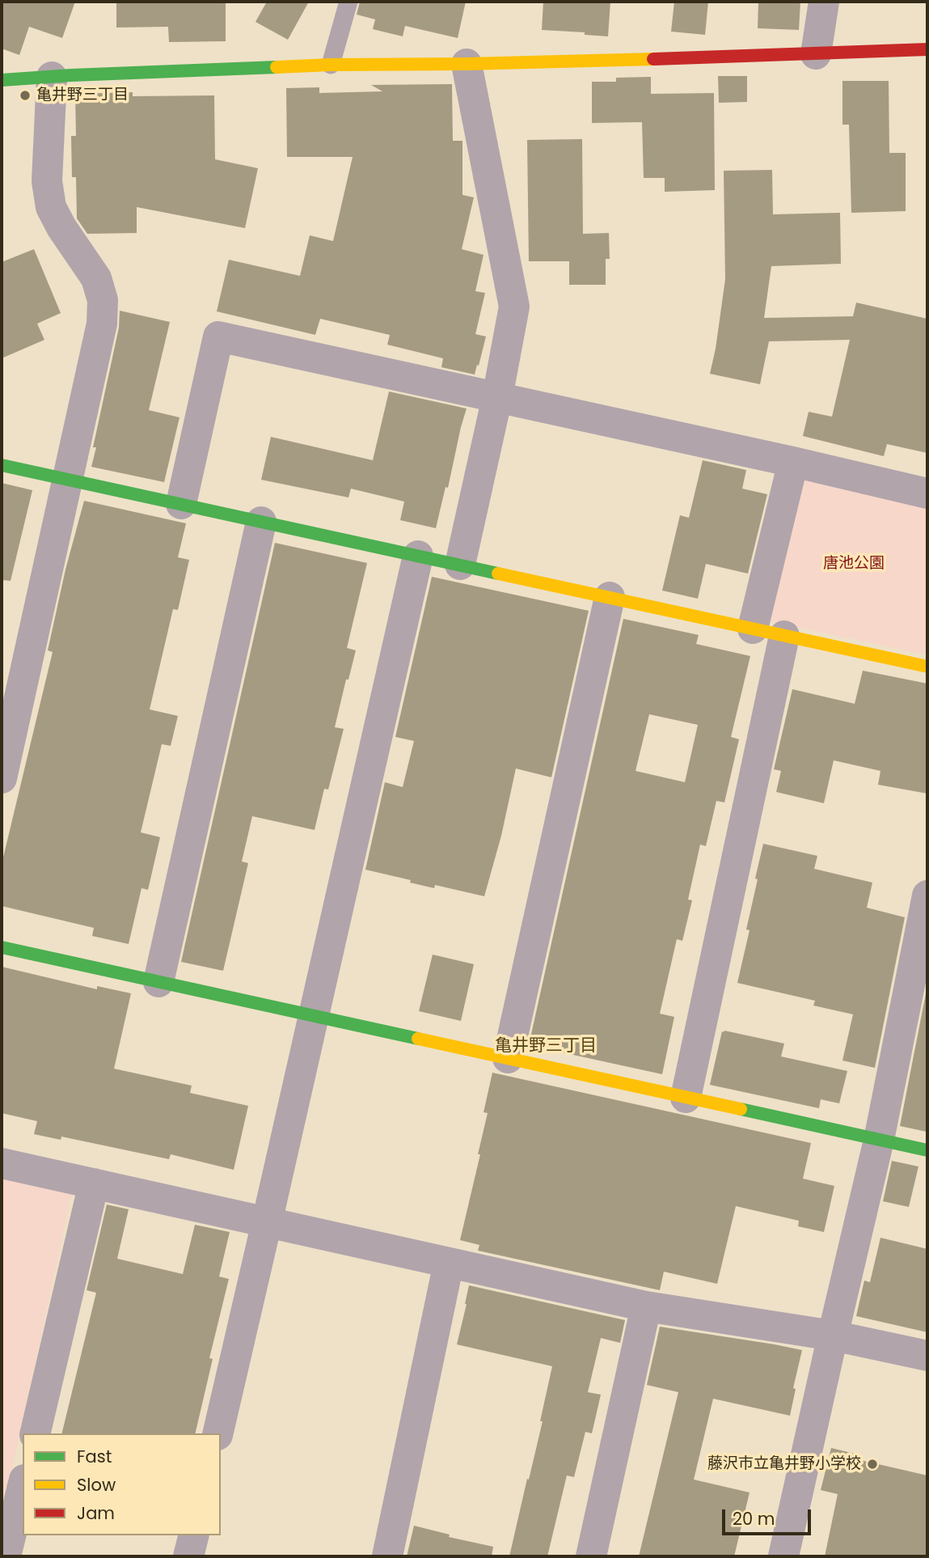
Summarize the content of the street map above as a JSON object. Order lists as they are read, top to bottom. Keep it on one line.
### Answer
{"districts":["亀井野三丁目"],"parks":["唐池公園"],"places":["亀井野三丁目","藤沢市立亀井野小学校"],"legend":["Fast","Slow","Jam"],"scale_bar":"20 m"}
